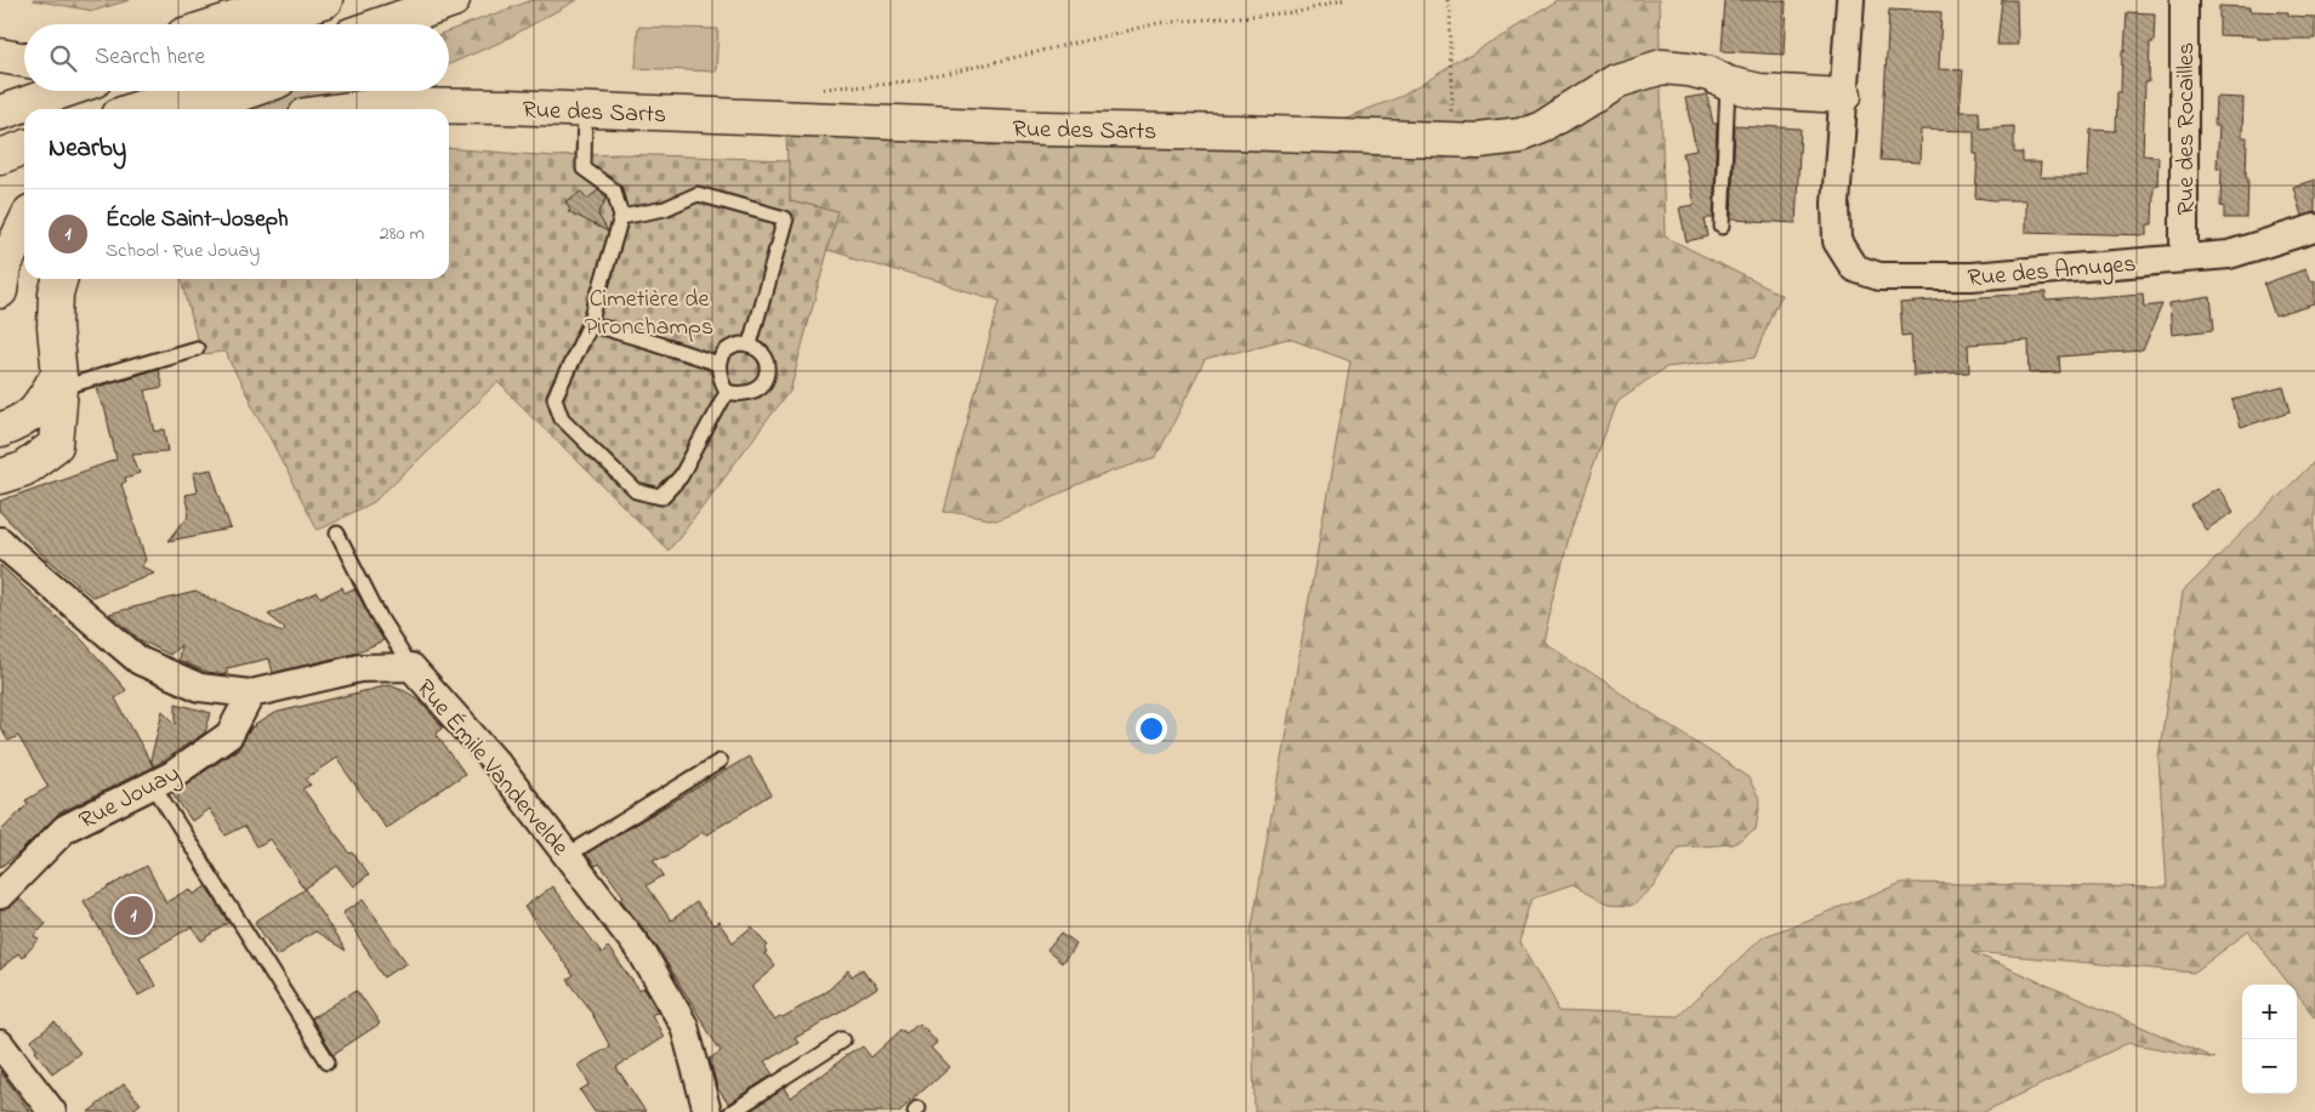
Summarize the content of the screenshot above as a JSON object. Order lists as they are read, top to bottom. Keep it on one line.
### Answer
{"streets":{"main road":["Rue des Sarts"],"street":["Rue des Rocailles","Rue des Amuges","Rue Émile Vandervelde","Rue Jouay"]},"crossings":[["Rue des Sarts","Rue des Amuges"],["Rue des Rocailles","Rue des Amuges"],["Rue Émile Vandervelde","Rue Jouay"]],"parks":["Cimetière de Pironchamps"],"page":{"search":"Search here","heading":"Nearby","list":[{"mark":"1","name":"École Saint-Joseph","note":"School · Rue Jouay","value":"280 m"}],"pins":"1","map_buttons":["+","−"]}}
